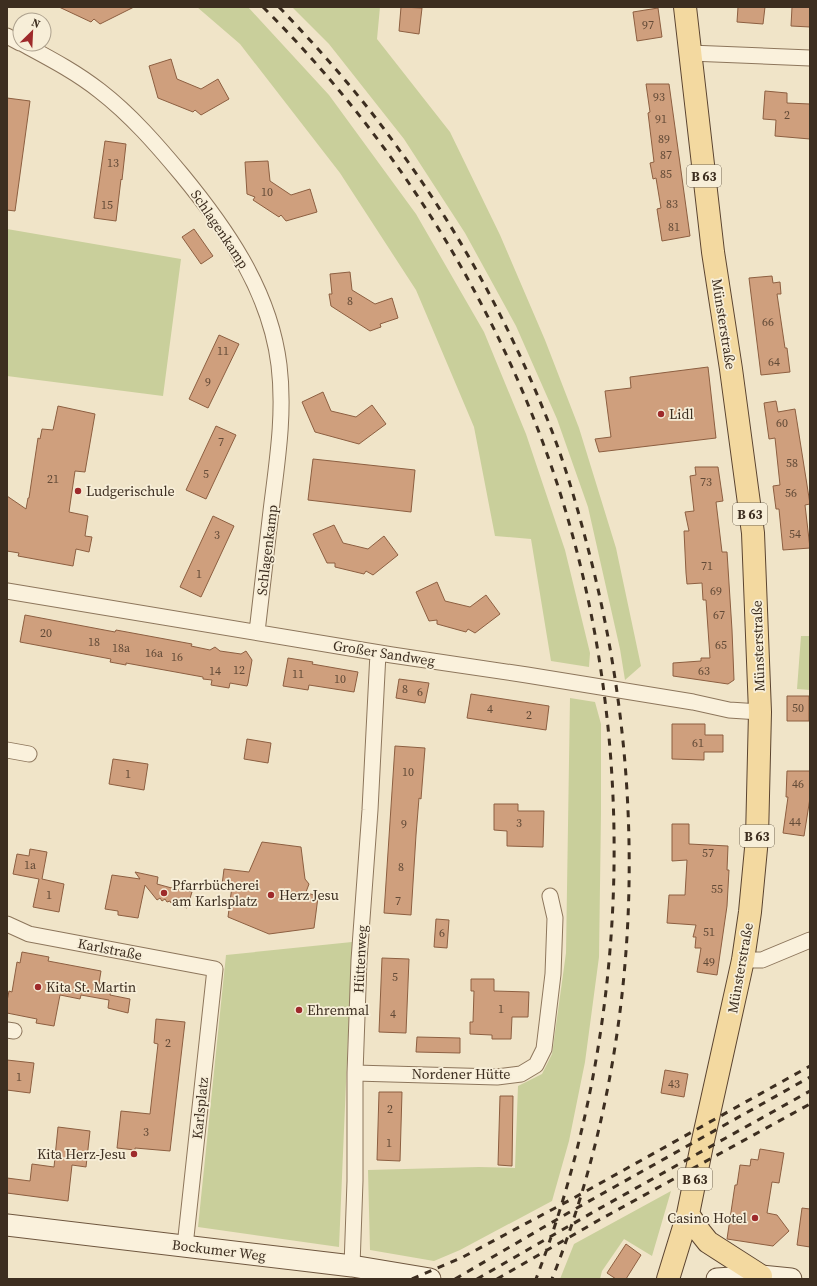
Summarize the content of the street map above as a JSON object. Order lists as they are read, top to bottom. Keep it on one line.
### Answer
{"streets":{"main road":["B 63","Münsterstraße","Bockumer Weg"],"street":["Schlagenkamp","Großer Sandweg","Karlstraße","Hüttenweg","Nordener Hütte","Karlsplatz"]},"crossings":[["Schlagenkamp","Großer Sandweg"],["Münsterstraße","Großer Sandweg"],["Großer Sandweg","Hüttenweg"],["Karlstraße","Karlsplatz"],["Hüttenweg","Nordener Hütte"],["Hüttenweg","Bockumer Weg"],["Karlsplatz","Bockumer Weg"]],"places":["Lidl","Ludgerischule","Pfarrbücherei am Karlsplatz","Herz Jesu","Kita St. Martin","Ehrenmal","Kita Herz-Jesu","Casino Hotel"],"house_numbers":["97","93","2","91","89","87","13","85","10","83","15","81","8","66","11","64","9","60","7","58","5","21","73","56","54","3","71","1","69","67","20","18","65","18a","16a","16","12","14","63","11","10","8","6","50","4","2","61","10","1","46","44","3","9","57","1a","8","55","1","7","51","6","49","5","1","4","2","1","43","2","3","1"],"north":"top right"}
